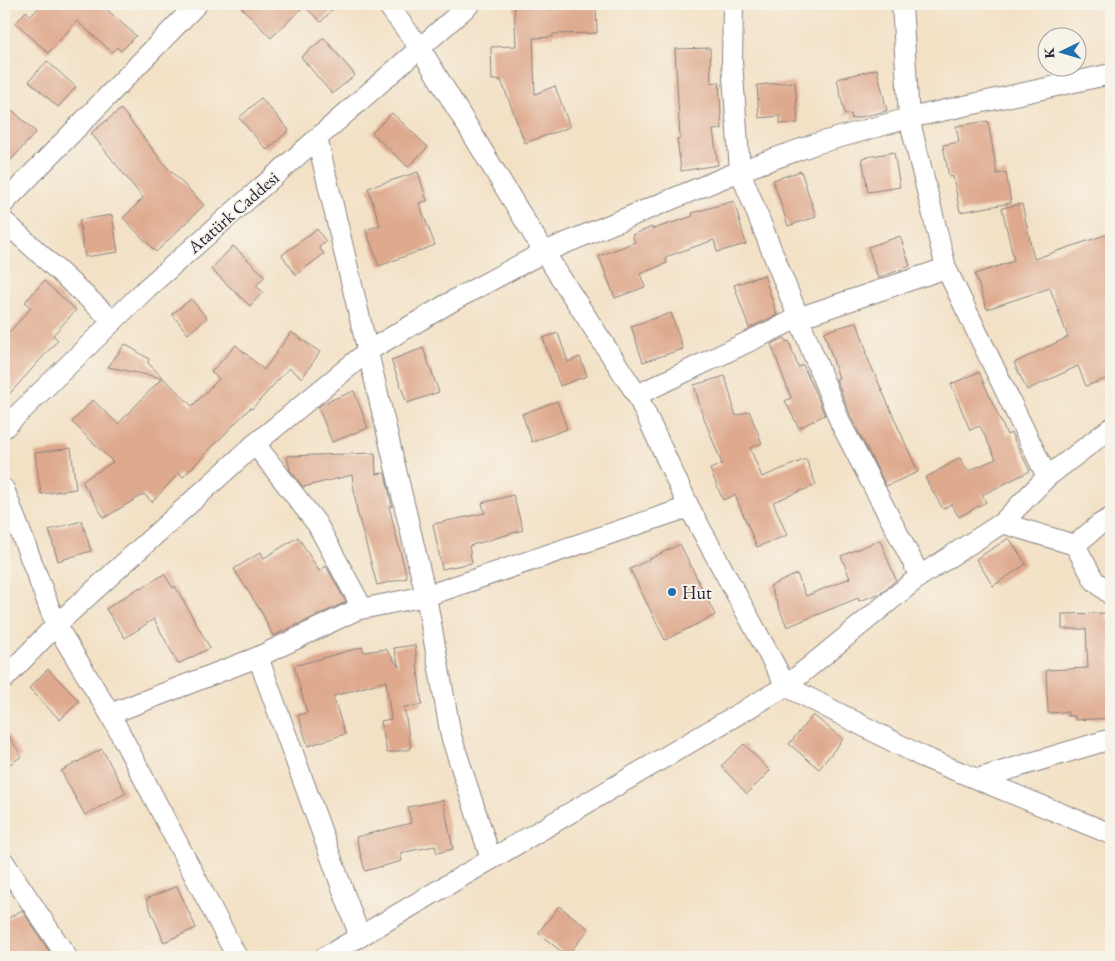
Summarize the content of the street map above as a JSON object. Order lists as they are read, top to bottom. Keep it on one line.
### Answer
{"streets":{"street":["Atatürk Caddesi"]},"places":["Hut"],"north":"left"}
